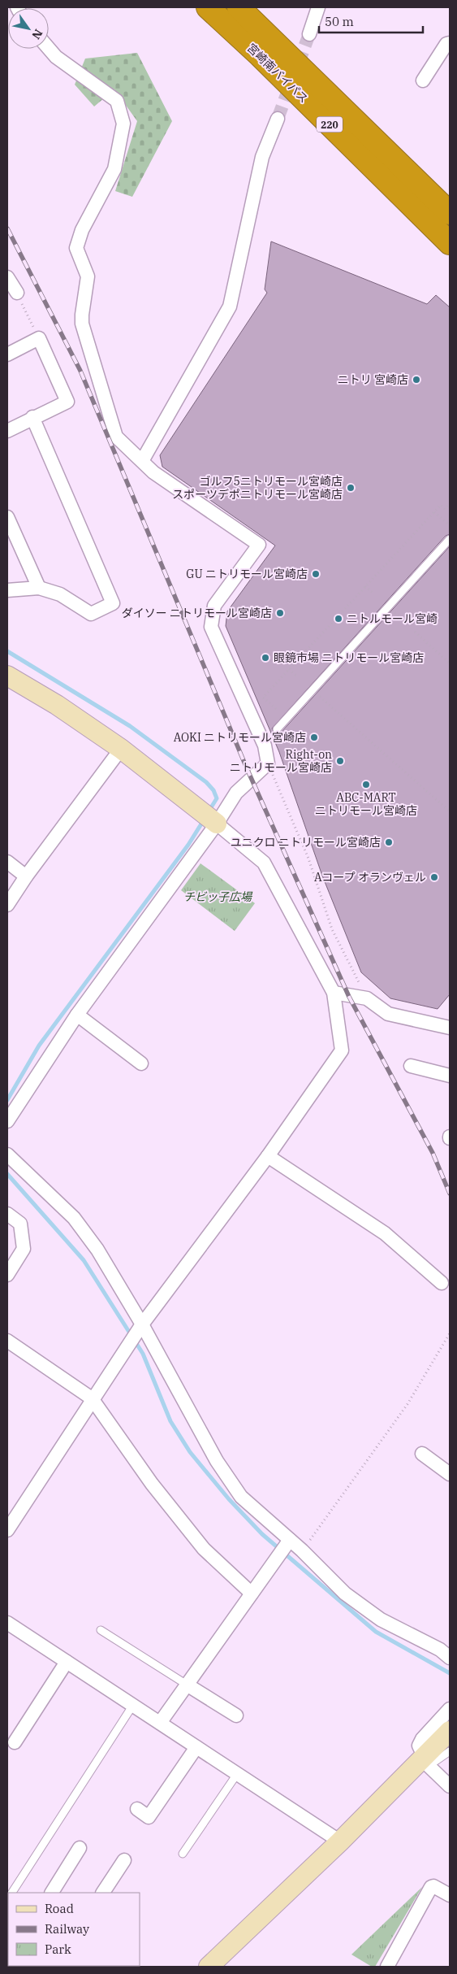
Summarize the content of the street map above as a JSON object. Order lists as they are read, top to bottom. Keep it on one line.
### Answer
{"streets":{"highway":["宮崎南バイパス","220"]},"parks":["チビッ子広場"],"places":["ニトリ 宮崎店","ゴルフ5ニトリモール宮崎店 スポーツデポニトリモール宮崎店","GU ニトリモール宮崎店","ダイソー ニトリモール宮崎店","ニトルモール宮崎","眼鏡市場 ニトリモール宮崎店","AOKI ニトリモール宮崎店","Right-on ニトリモール宮崎店","ABC-MART ニトリモール宮崎店","ユニクロ ニトリモール宮崎店","Aコープ オランヴェル"],"legend":["Road","Railway","Park"],"scale_bar":"50 m","north":"bottom right"}
